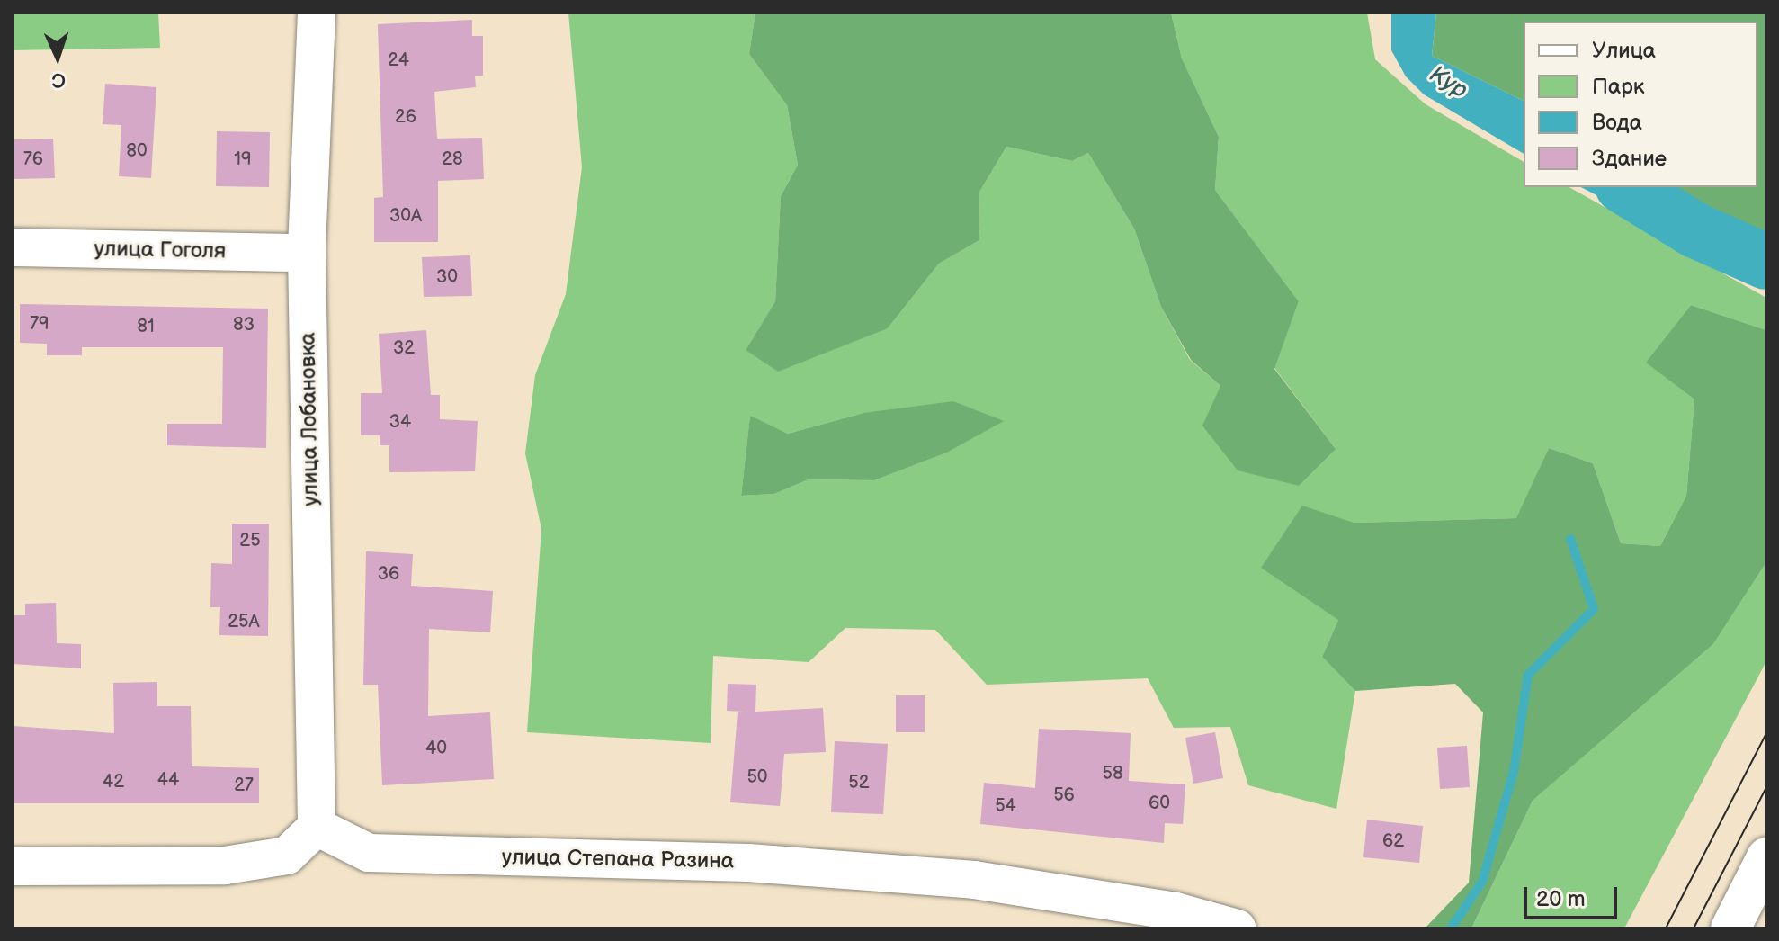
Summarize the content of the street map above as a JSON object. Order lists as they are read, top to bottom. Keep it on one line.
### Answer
{"streets":{"street":["улица Гоголя","улица Лобановка","улица Степана Разина"]},"crossings":[["улица Гоголя","улица Лобановка"],["улица Лобановка","улица Степана Разина"]],"water":["Кур"],"house_numbers":["24","26","80","76","19","28","30А","30","79","83","81","32","34","25","36","25А","40","58","50","44","42","52","27","56","60","54","62"],"legend":["Улица","Парк","Вода","Здание"],"scale_bar":"20 m","north":"bottom"}
